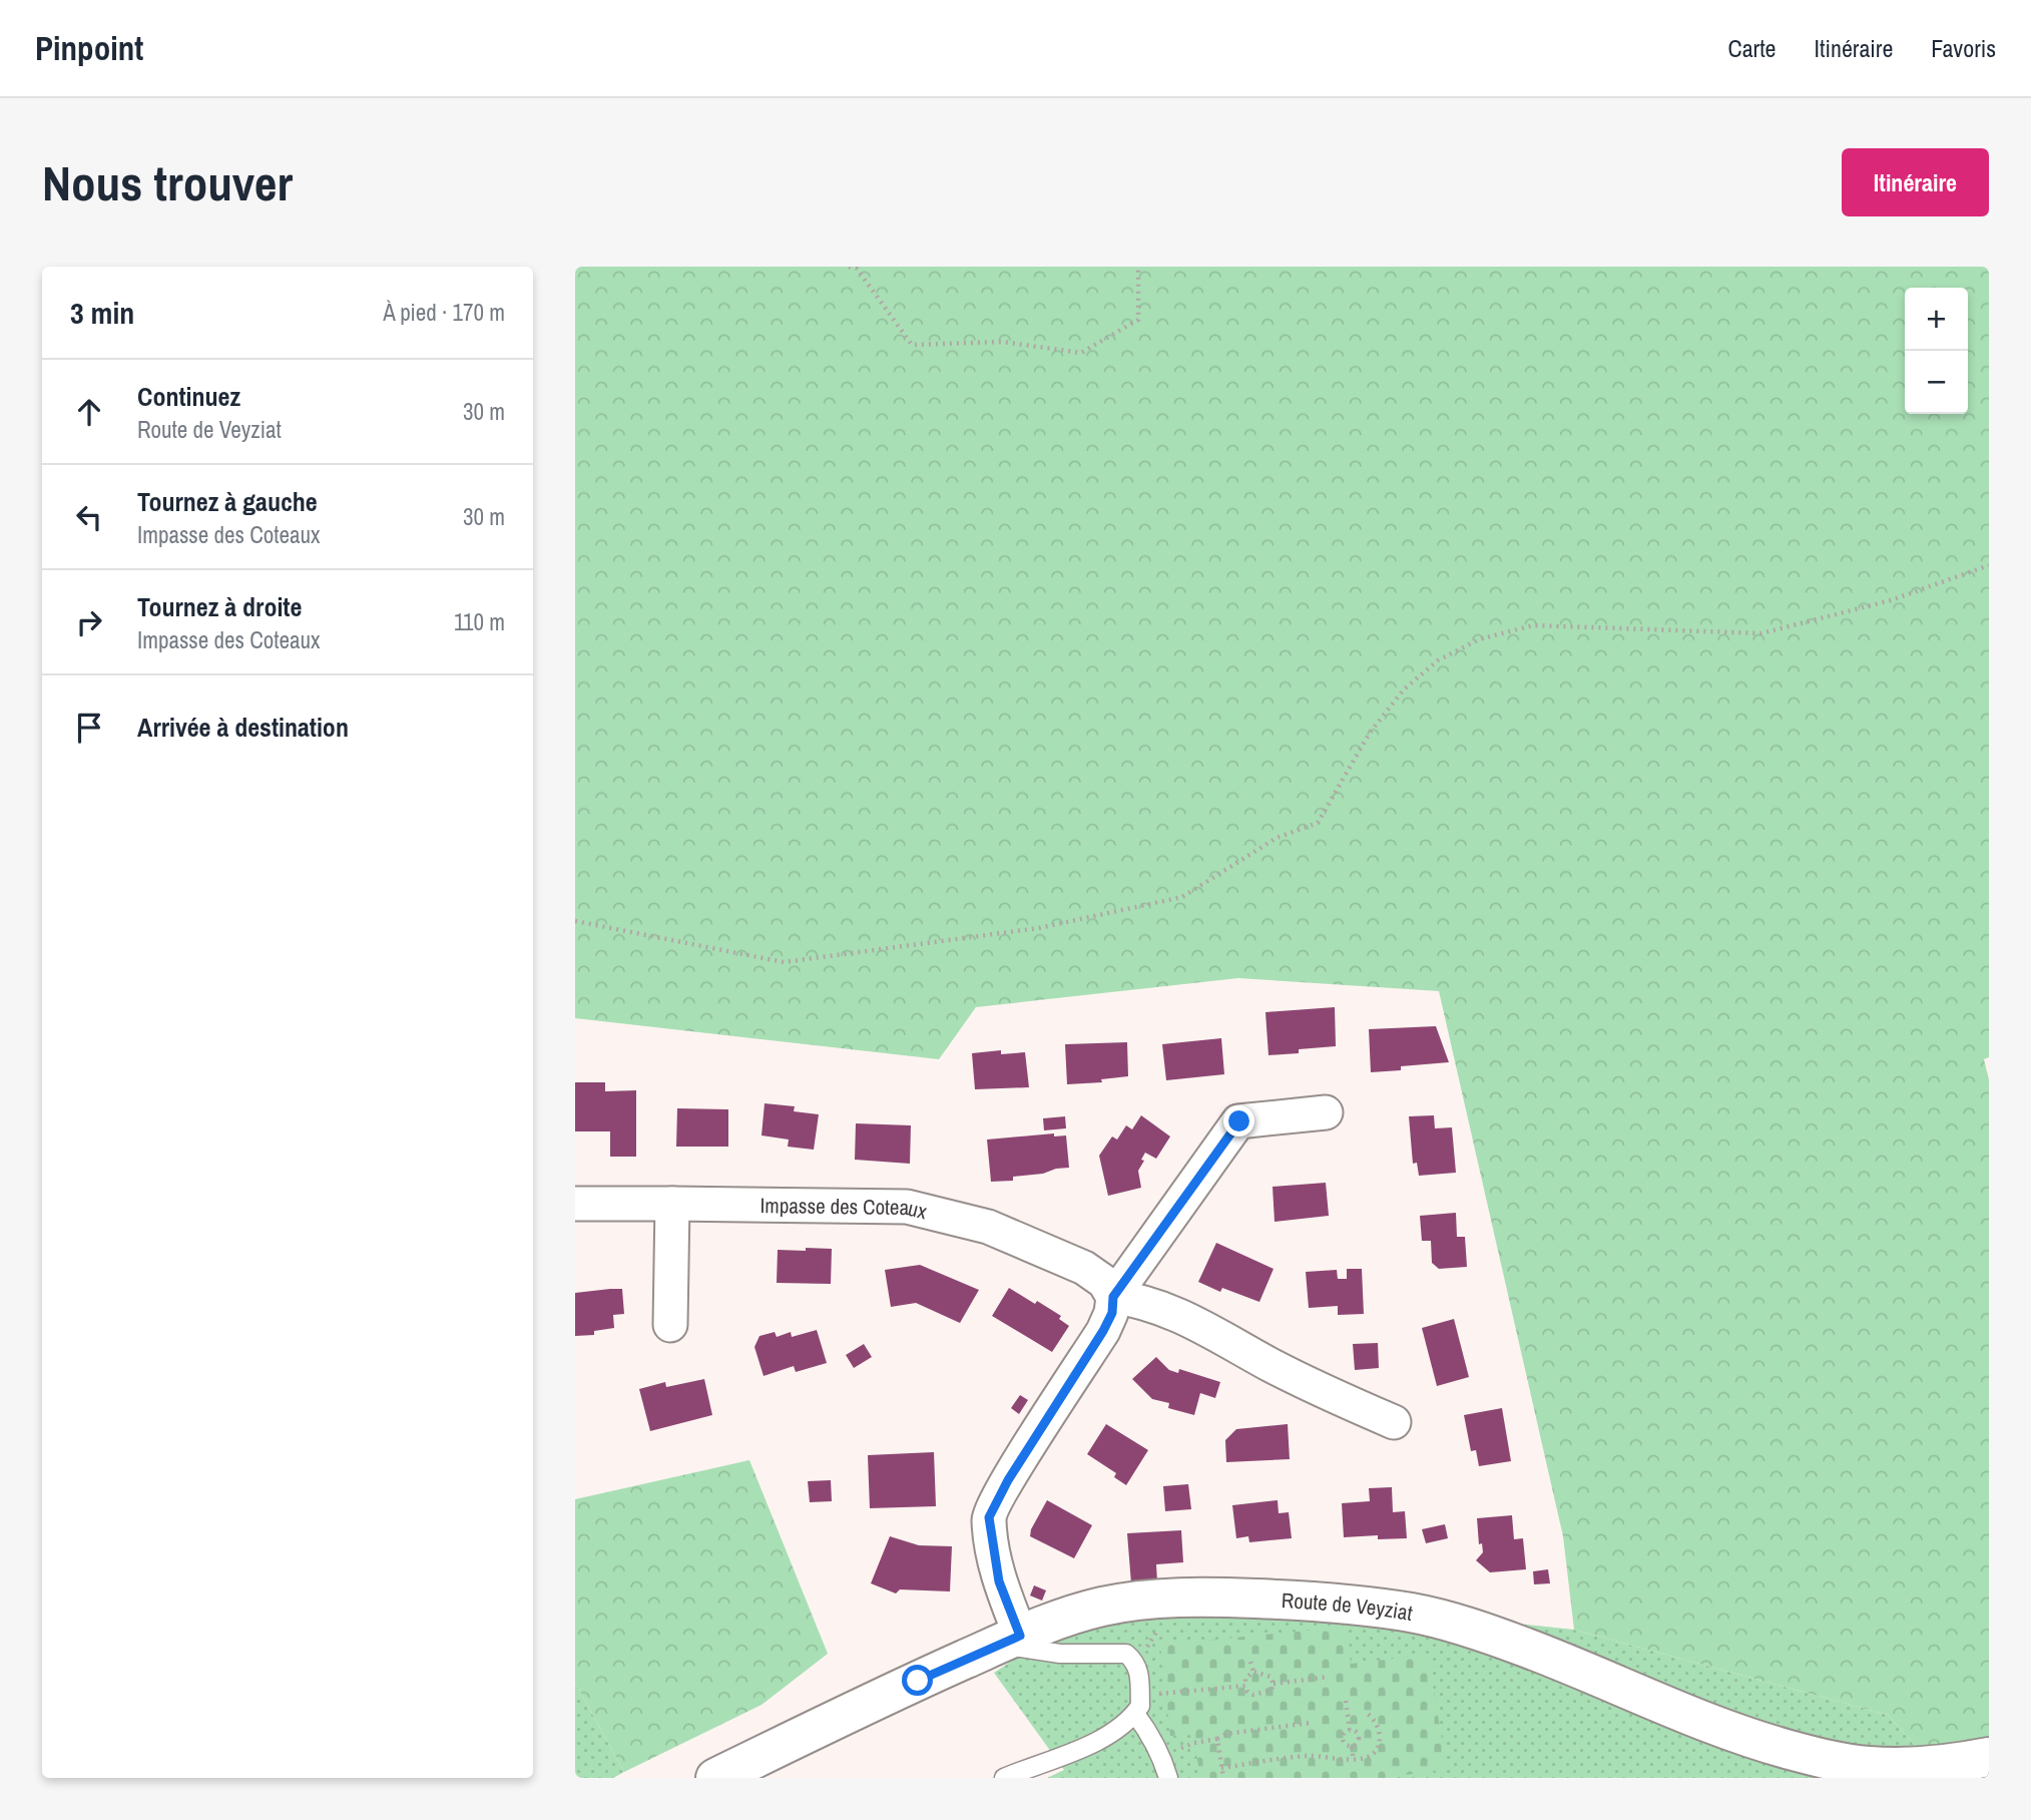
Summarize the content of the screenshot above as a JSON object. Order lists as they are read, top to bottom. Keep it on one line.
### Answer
{"streets":{"street":["Impasse des Coteaux","Route de Veyziat"]},"page":{"header":"Pinpoint","nav":["Carte","Itinéraire","Favoris"],"buttons":"Itinéraire","title":"Nous trouver","heading":["3 min","À pied · 170 m"],"map_buttons":["+","−"],"list":[["Continuez","Route de Veyziat","30 m"],["Tournez à gauche","Impasse des Coteaux","30 m"],["Tournez à droite","Impasse des Coteaux","110 m"],"Arrivée à destination"]}}
